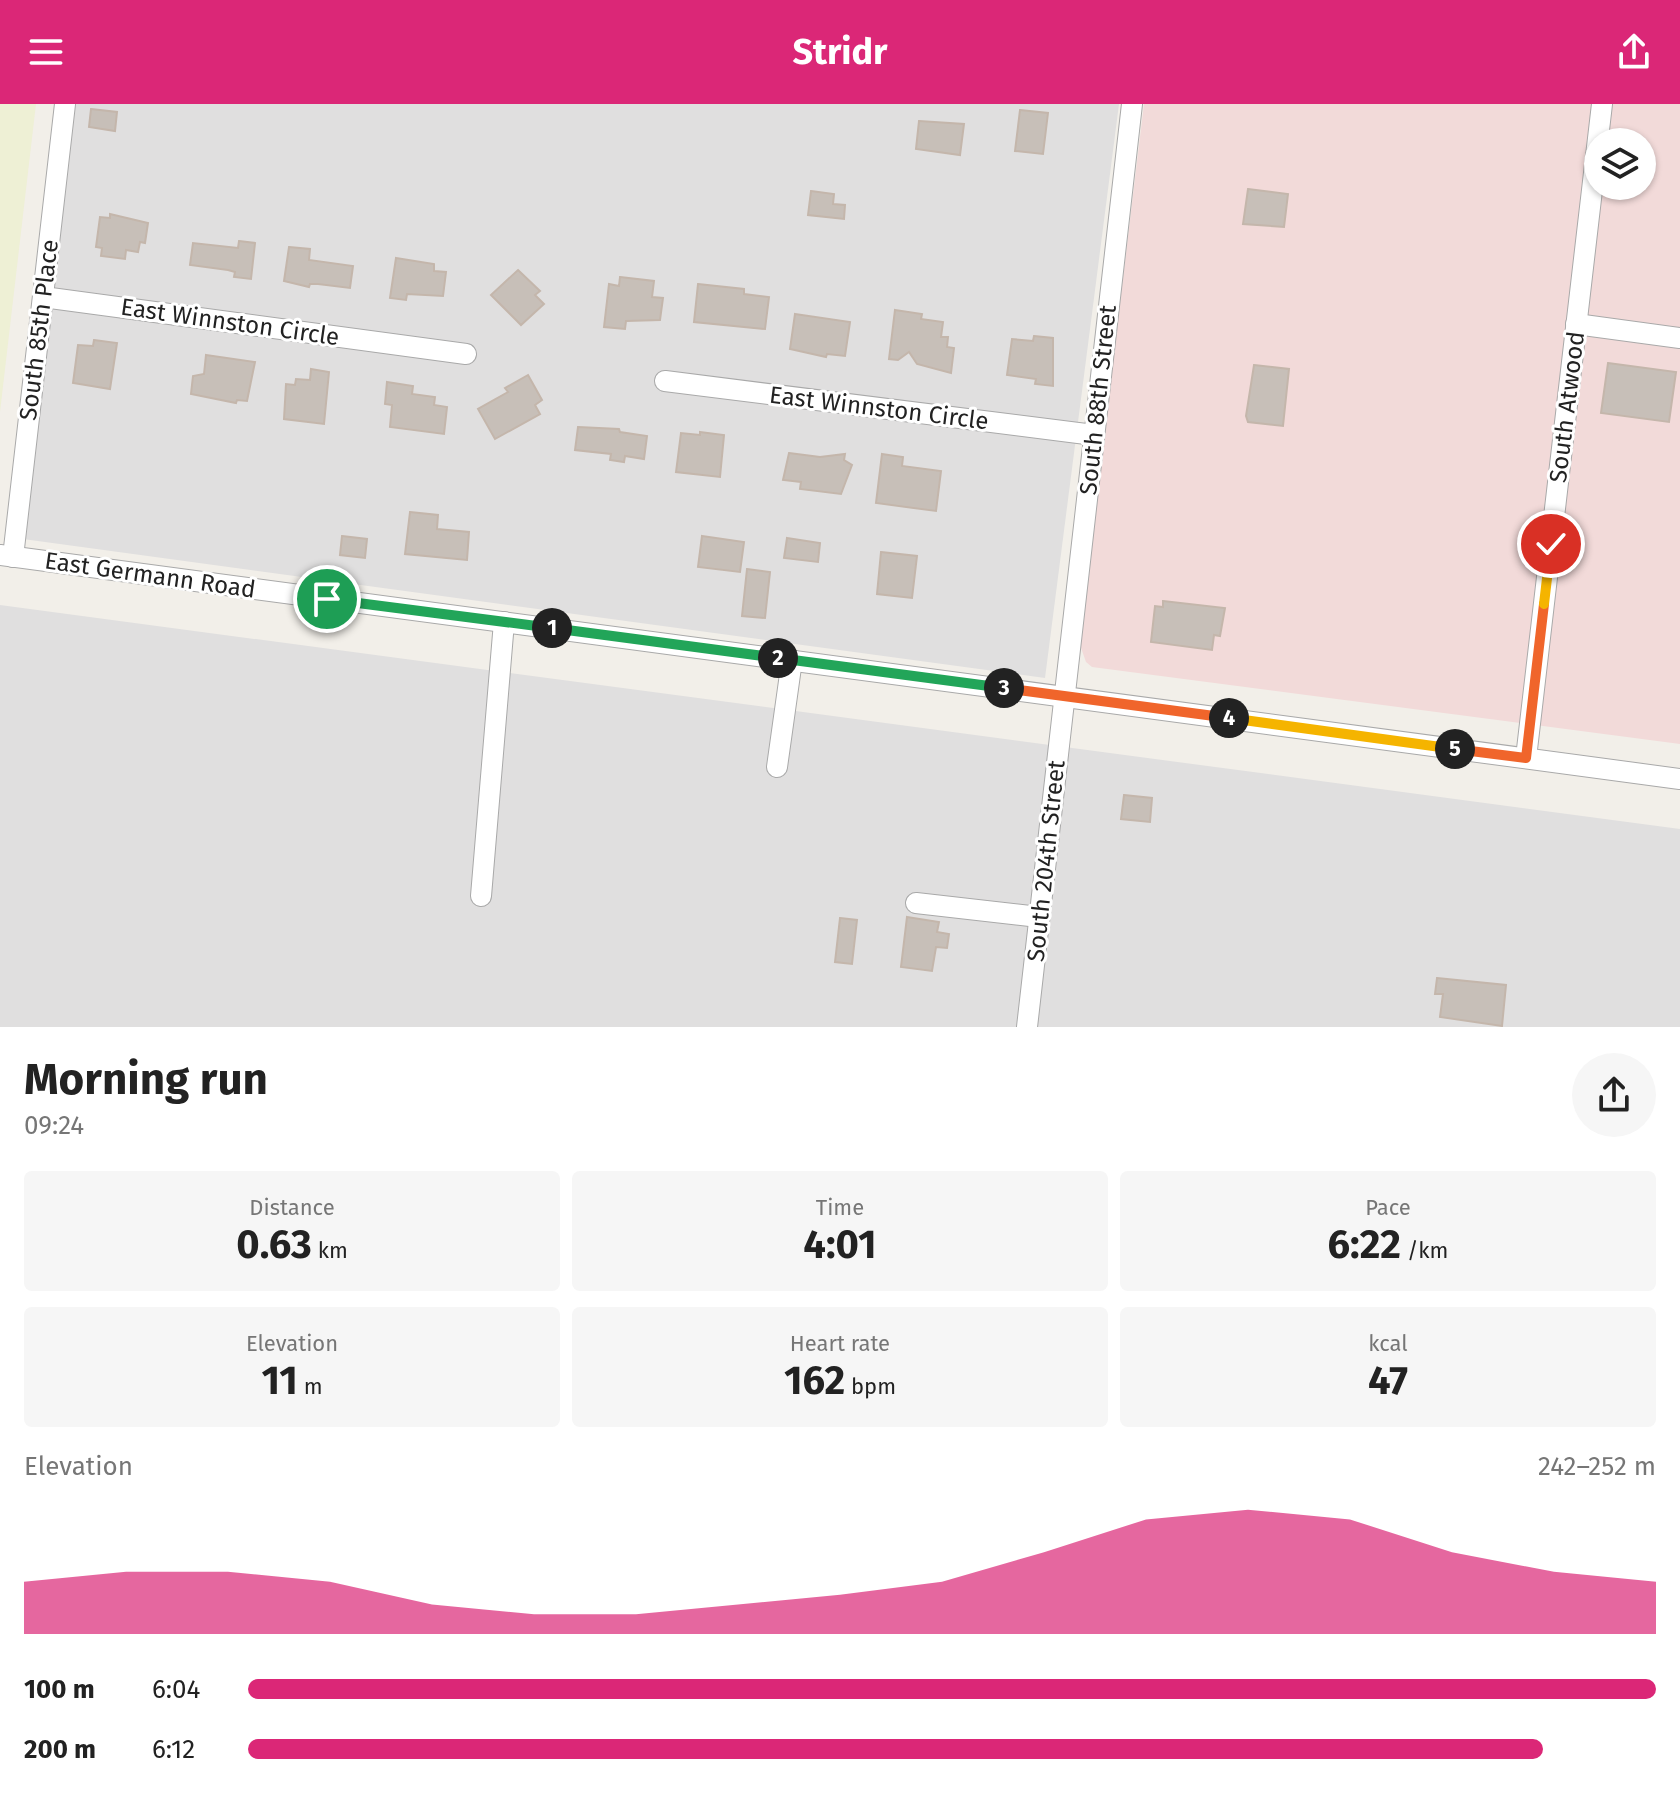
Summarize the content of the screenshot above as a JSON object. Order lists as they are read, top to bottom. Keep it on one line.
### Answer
{"streets":{"street":["East Winnston Circle","South 85th Place","South 88th Street","South Atwood","East Germann Road","South 204th Street"]},"crossings":[["East Winnston Circle","South 85th Place"],["East Winnston Circle","South 88th Street"],["South 85th Place","East Germann Road"],["South 88th Street","East Germann Road"],["South 88th Street","South 204th Street"],["South Atwood","East Germann Road"],["East Germann Road","South 204th Street"]],"page":{"header":"Stridr","pins":["1","2","3","4","5"],"heading":["Morning run","09:24"],"stats":[["Distance","0.63 km"],["Time","4:01"],["Pace","6:22 /km"],["Elevation","11 m"],["Heart rate","162 bpm"],["kcal","47"]],"chart":["Elevation","242–252 m"],"list":[{"name":"100 m","note":"6:04"},{"name":"200 m","note":"6:12"}]}}
